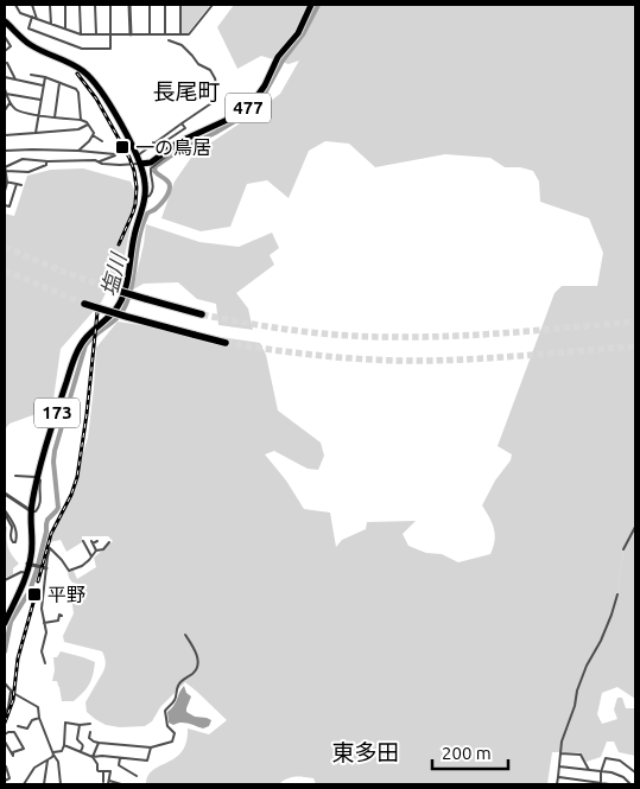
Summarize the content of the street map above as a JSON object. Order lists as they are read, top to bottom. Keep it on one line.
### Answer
{"streets":{"highway":["477","173"]},"crossings":[["477","173"]],"districts":["長尾町","東多田"],"water":["塩川"],"places":{"transit":["一の鳥居","平野"]},"scale_bar":"200 m"}
